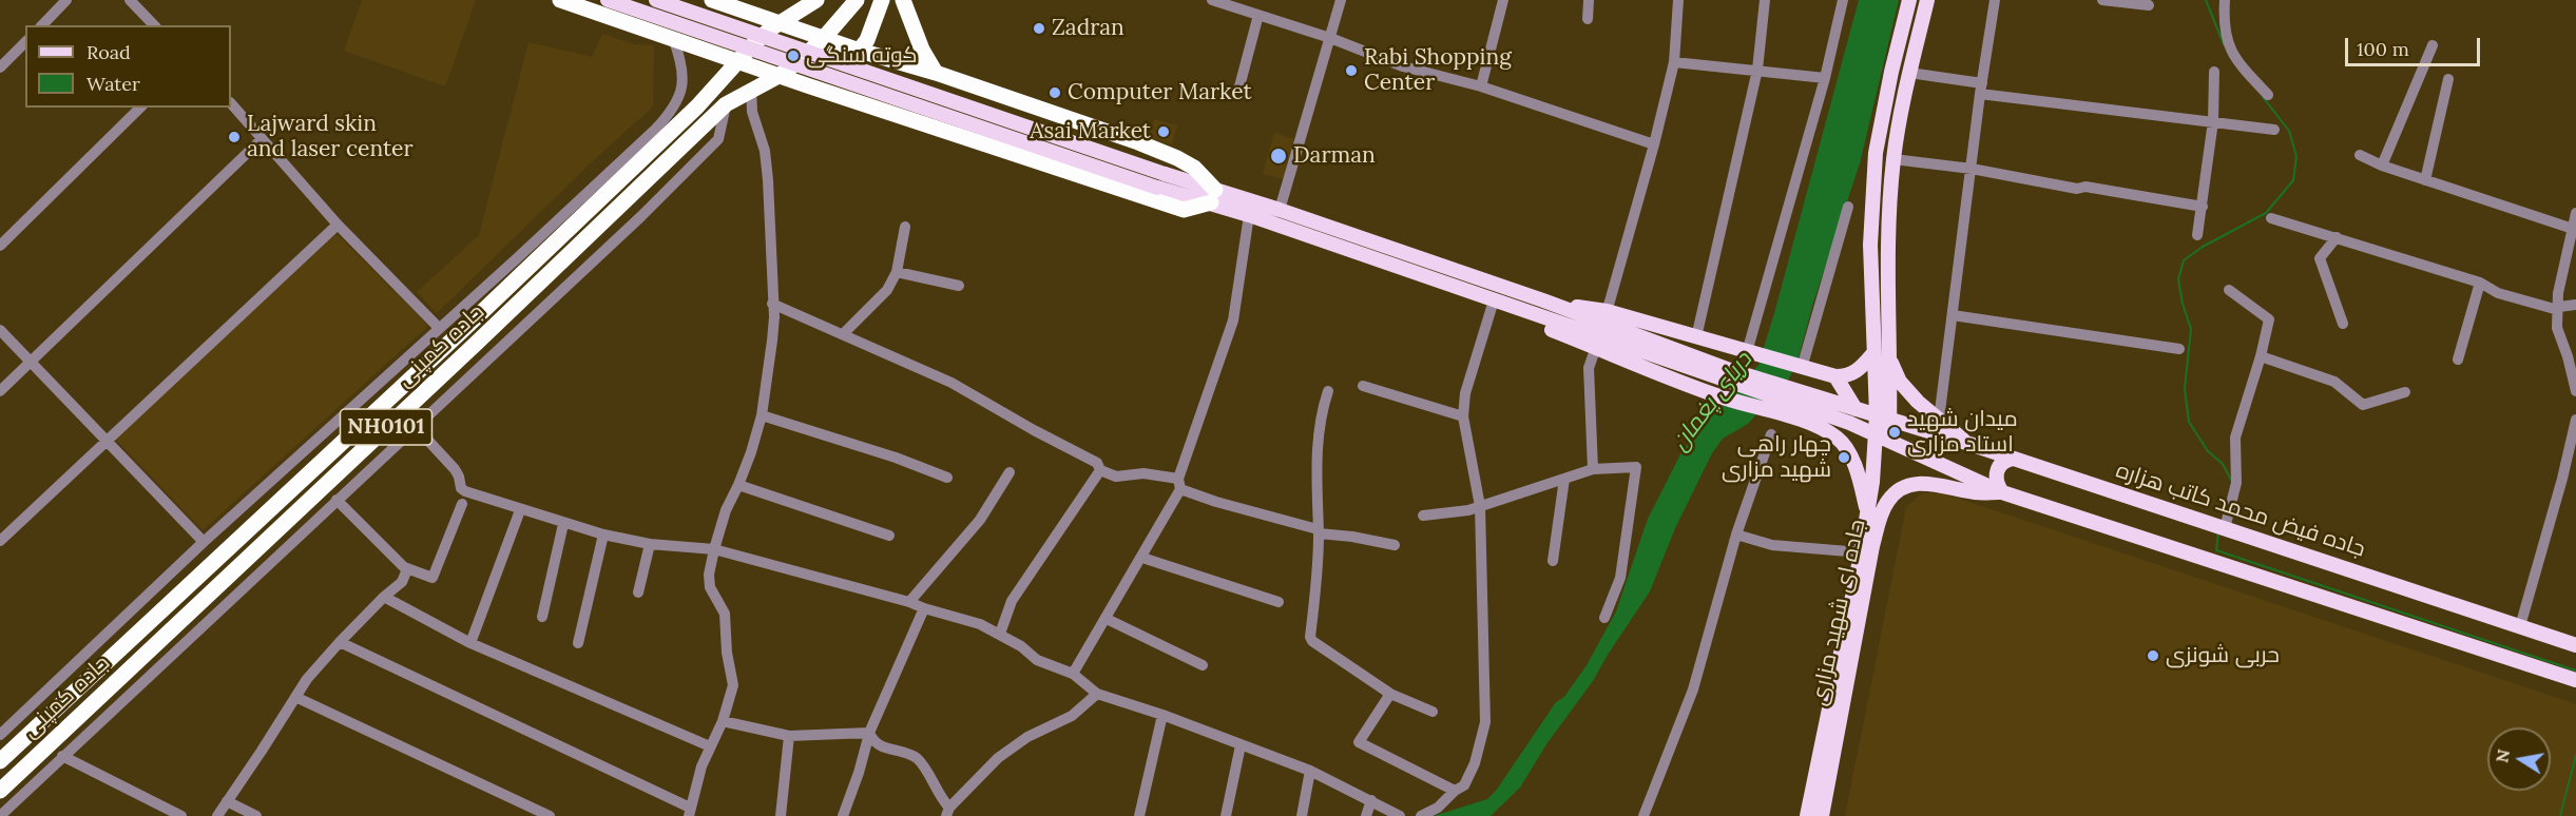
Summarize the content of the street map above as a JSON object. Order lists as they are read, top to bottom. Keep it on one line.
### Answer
{"streets":{"highway":["جاده کمپنی","NH0101"],"main road":["جاده فیض محمد کاتب هزاره","جاده ای شهید مزاری"]},"crossings":[["جاده کمپنی","NH0101"],["جاده فیض محمد کاتب هزاره","جاده ای شهید مزاری"]],"water":["دریای پغمان"],"places":["Zadran","کوته سنگی","Rabi Shopping Center","Computer Market","Asai Market","Lajward skin and laser center","Darman","میدان شهید استاد مزاری","چهار راهی شهید مزاری","حربی شونزی"],"legend":["Road","Water"],"scale_bar":"100 m","north":"left"}
